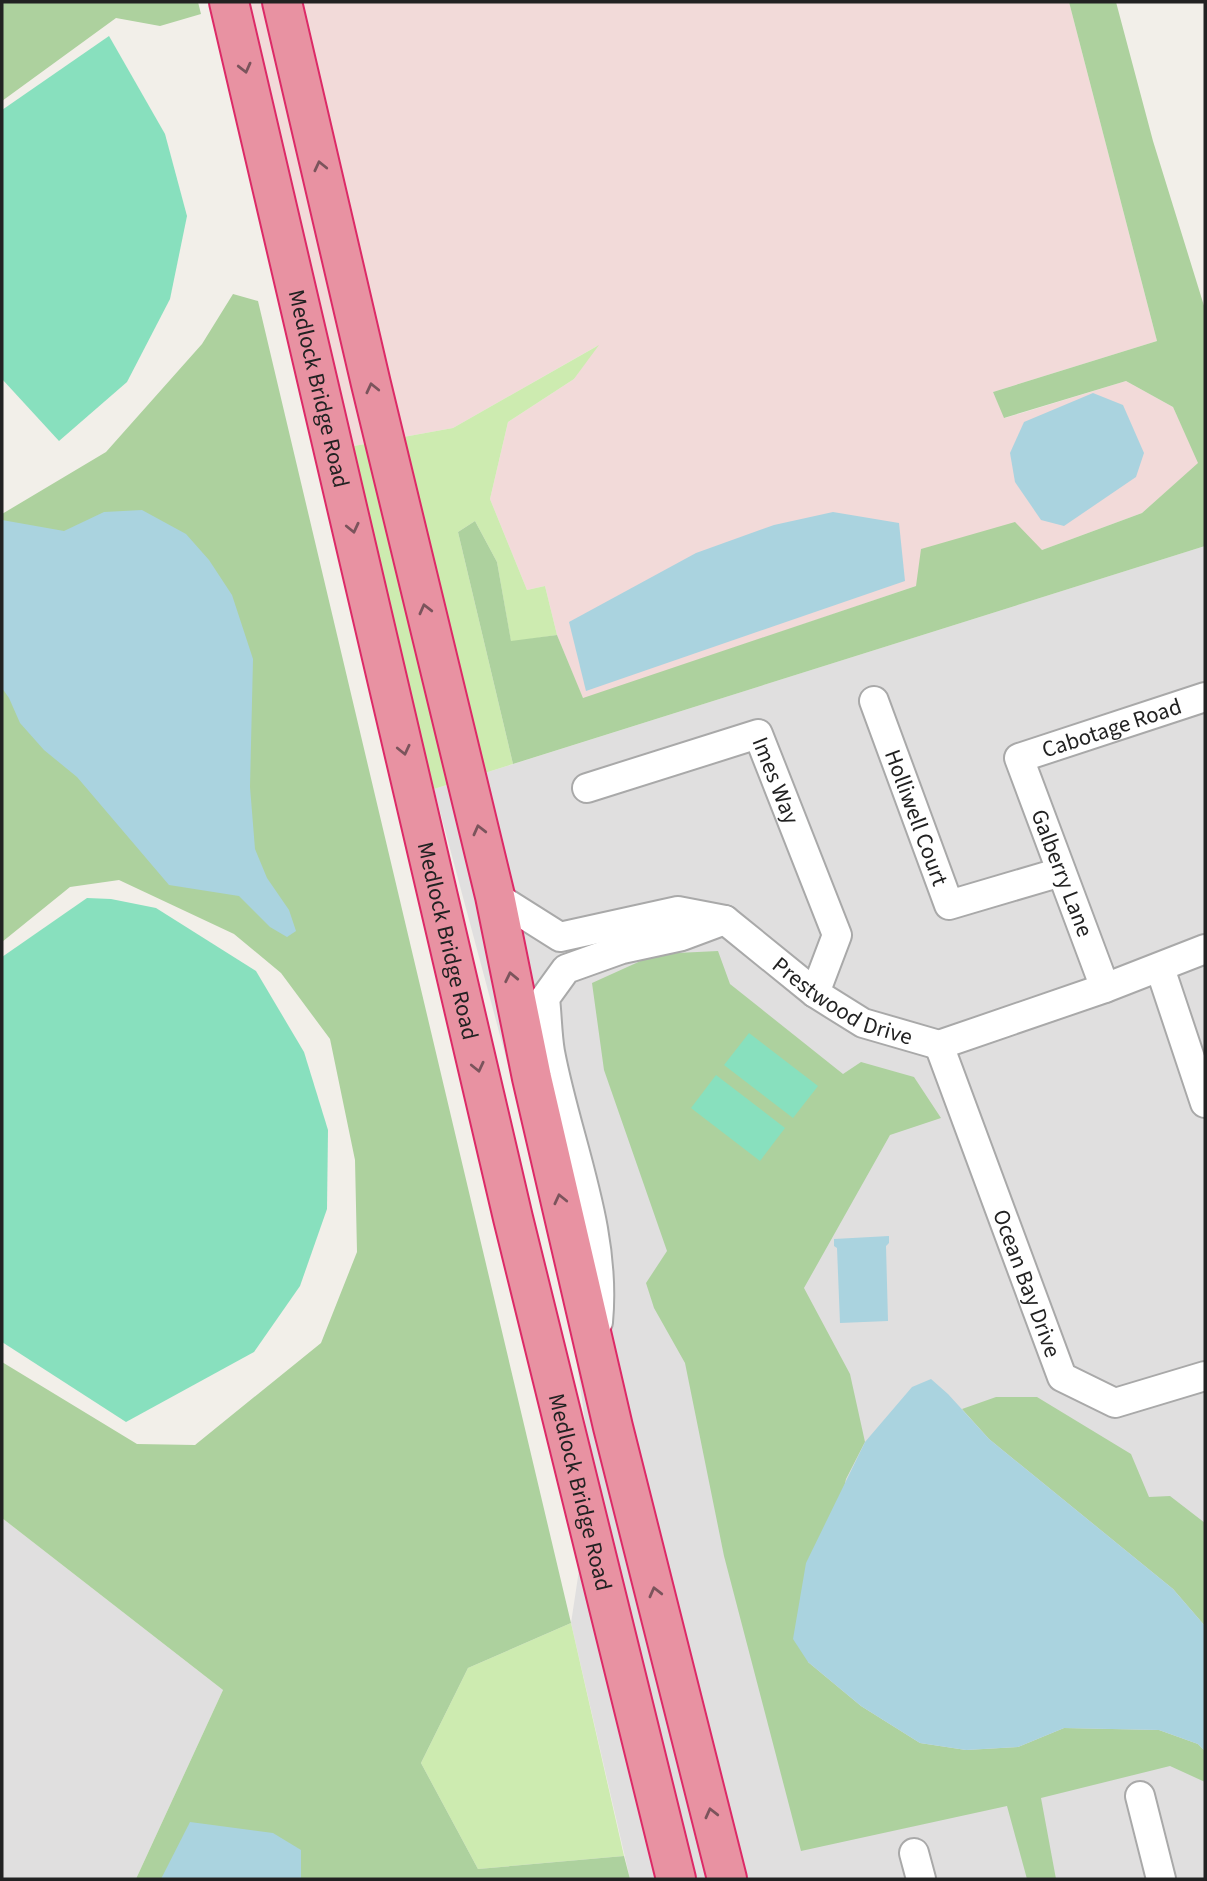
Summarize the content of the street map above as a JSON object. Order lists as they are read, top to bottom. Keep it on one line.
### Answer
{"streets":{"highway":["Medlock Bridge Road"],"street":["Cabotage Road","Imes Way","Holliwell Court","Galberry Lane","Prestwood Drive","Ocean Bay Drive"]},"crossings":[["Medlock Bridge Road","Prestwood Drive"],["Cabotage Road","Galberry Lane"],["Imes Way","Prestwood Drive"],["Holliwell Court","Galberry Lane"],["Galberry Lane","Prestwood Drive"],["Prestwood Drive","Ocean Bay Drive"]]}
